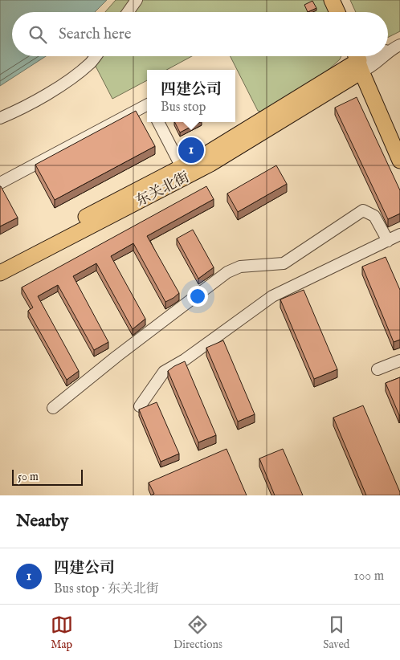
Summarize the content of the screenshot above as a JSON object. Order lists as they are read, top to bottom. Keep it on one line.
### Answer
{"streets":{"main road":["东关北街"]},"scale_bar":"50 m","page":{"search":"Search here","popup":["四建公司","Bus stop"],"pins":"1","scale":"50 m","heading":"Nearby","list":[{"mark":"1","name":"四建公司","note":"Bus stop · 东关北街","value":"100 m"}],"nav":["Map","Directions","Saved"]}}
